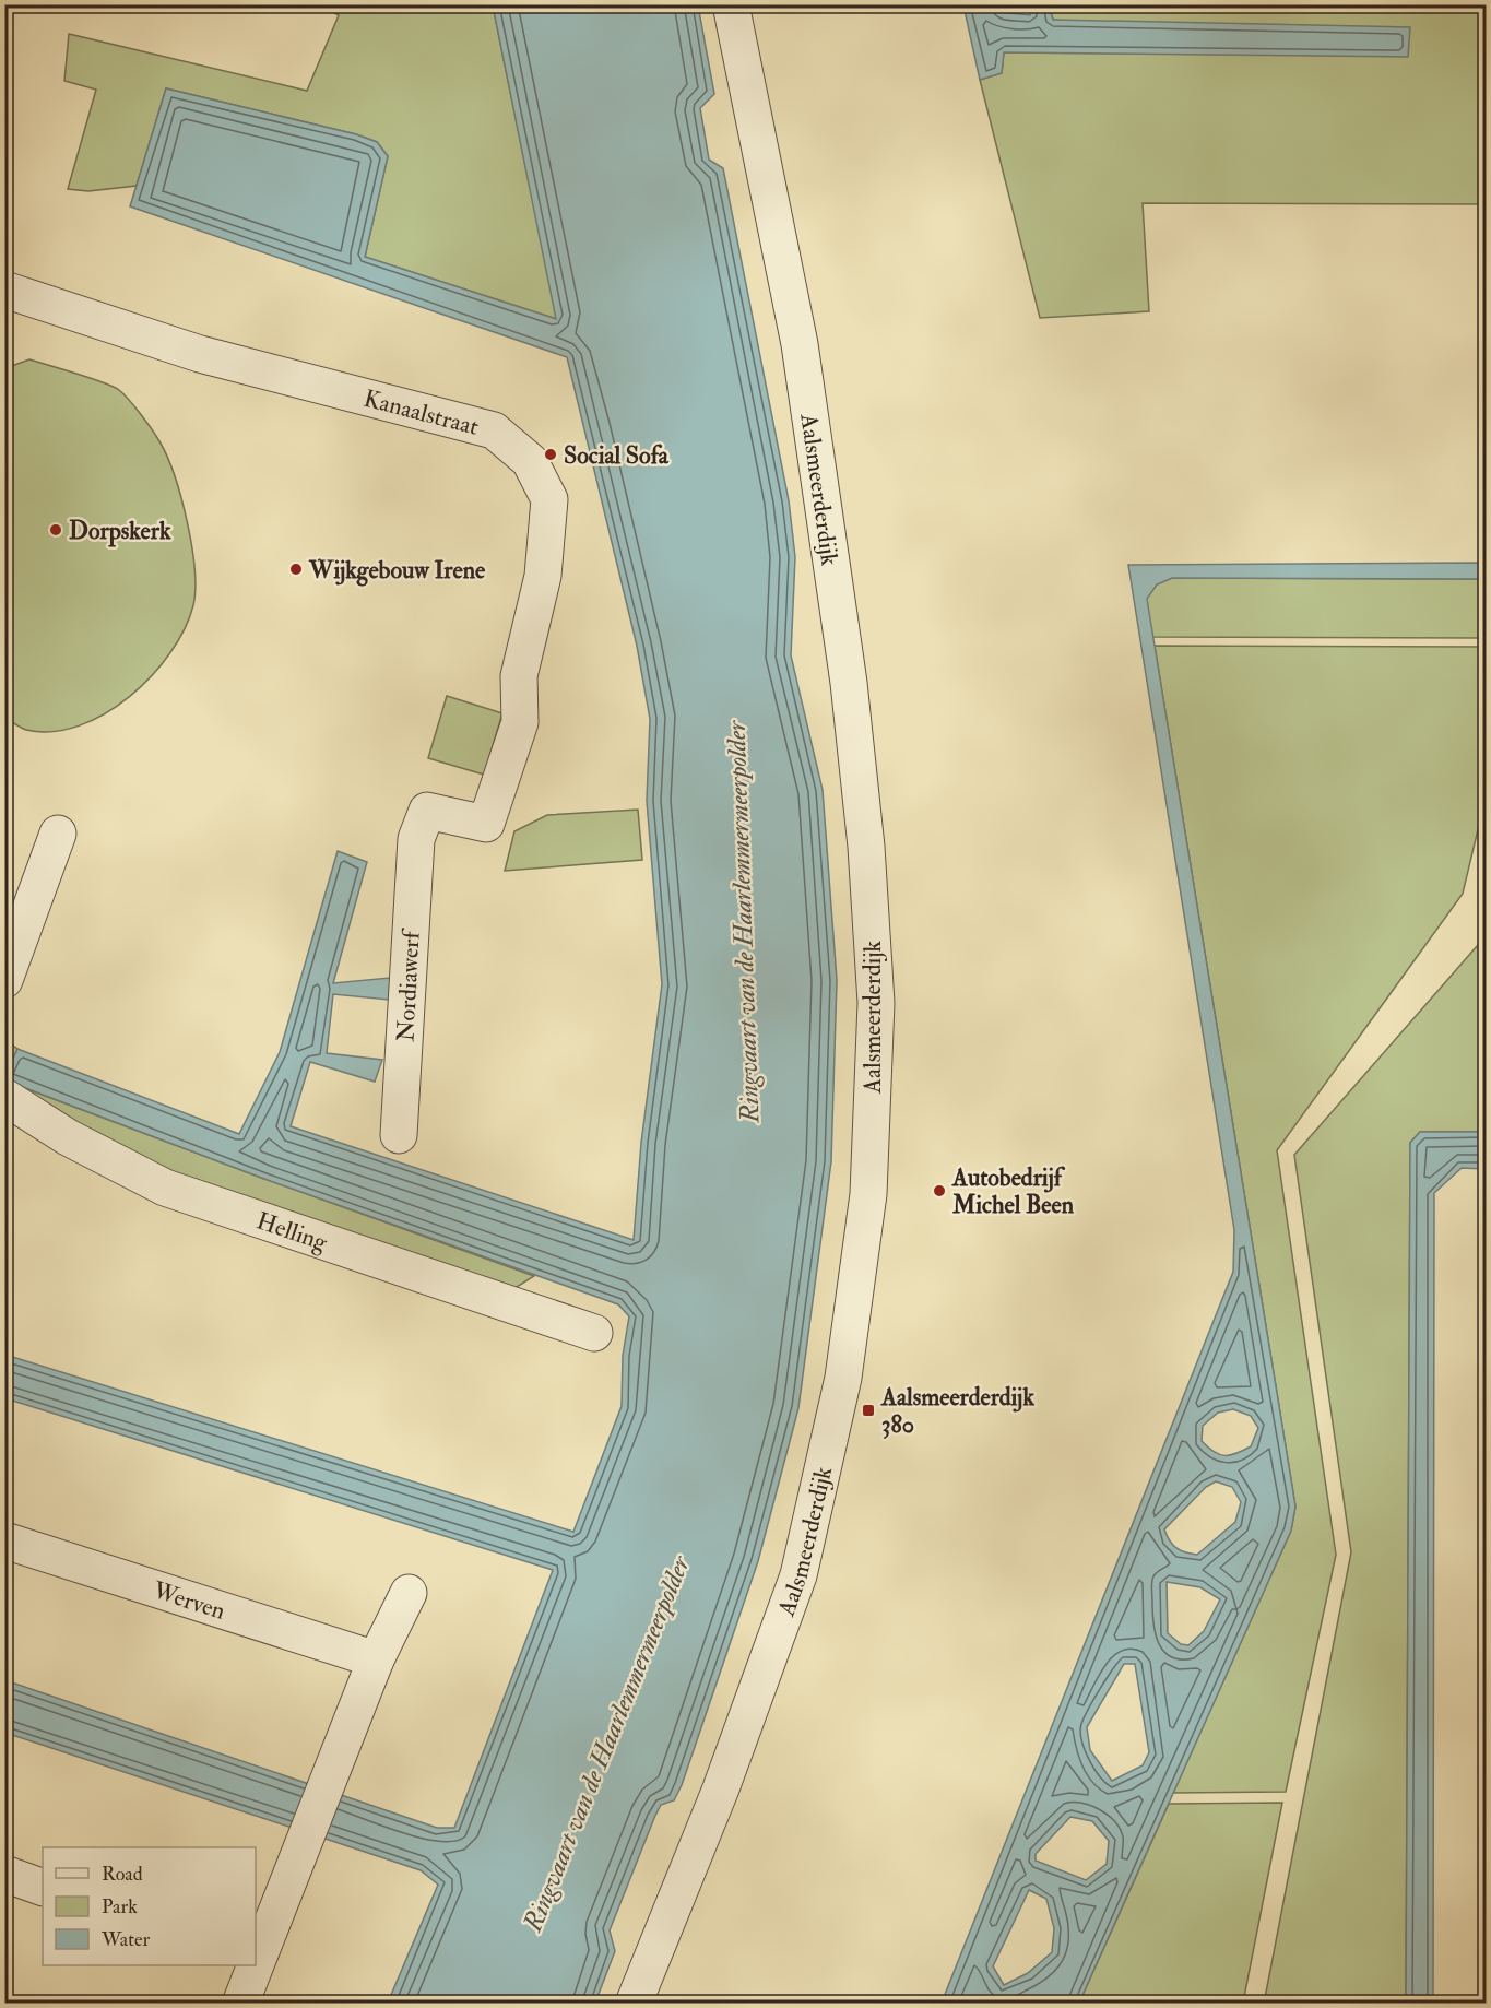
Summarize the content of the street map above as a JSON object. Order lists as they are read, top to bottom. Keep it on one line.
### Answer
{"streets":{"street":["Kanaalstraat","Aalsmeerderdijk","Nordiawerf","Helling","Werven"]},"crossings":[["Kanaalstraat","Nordiawerf"]],"water":["Ringvaart van de Haarlemmermeerpolder"],"places":{"other":["Social Sofa","Dorpskerk","Wijkgebouw Irene","Autobedrijf Michel Been"],"transit":["Aalsmeerderdijk 380"]},"legend":["Road","Park","Water"]}
